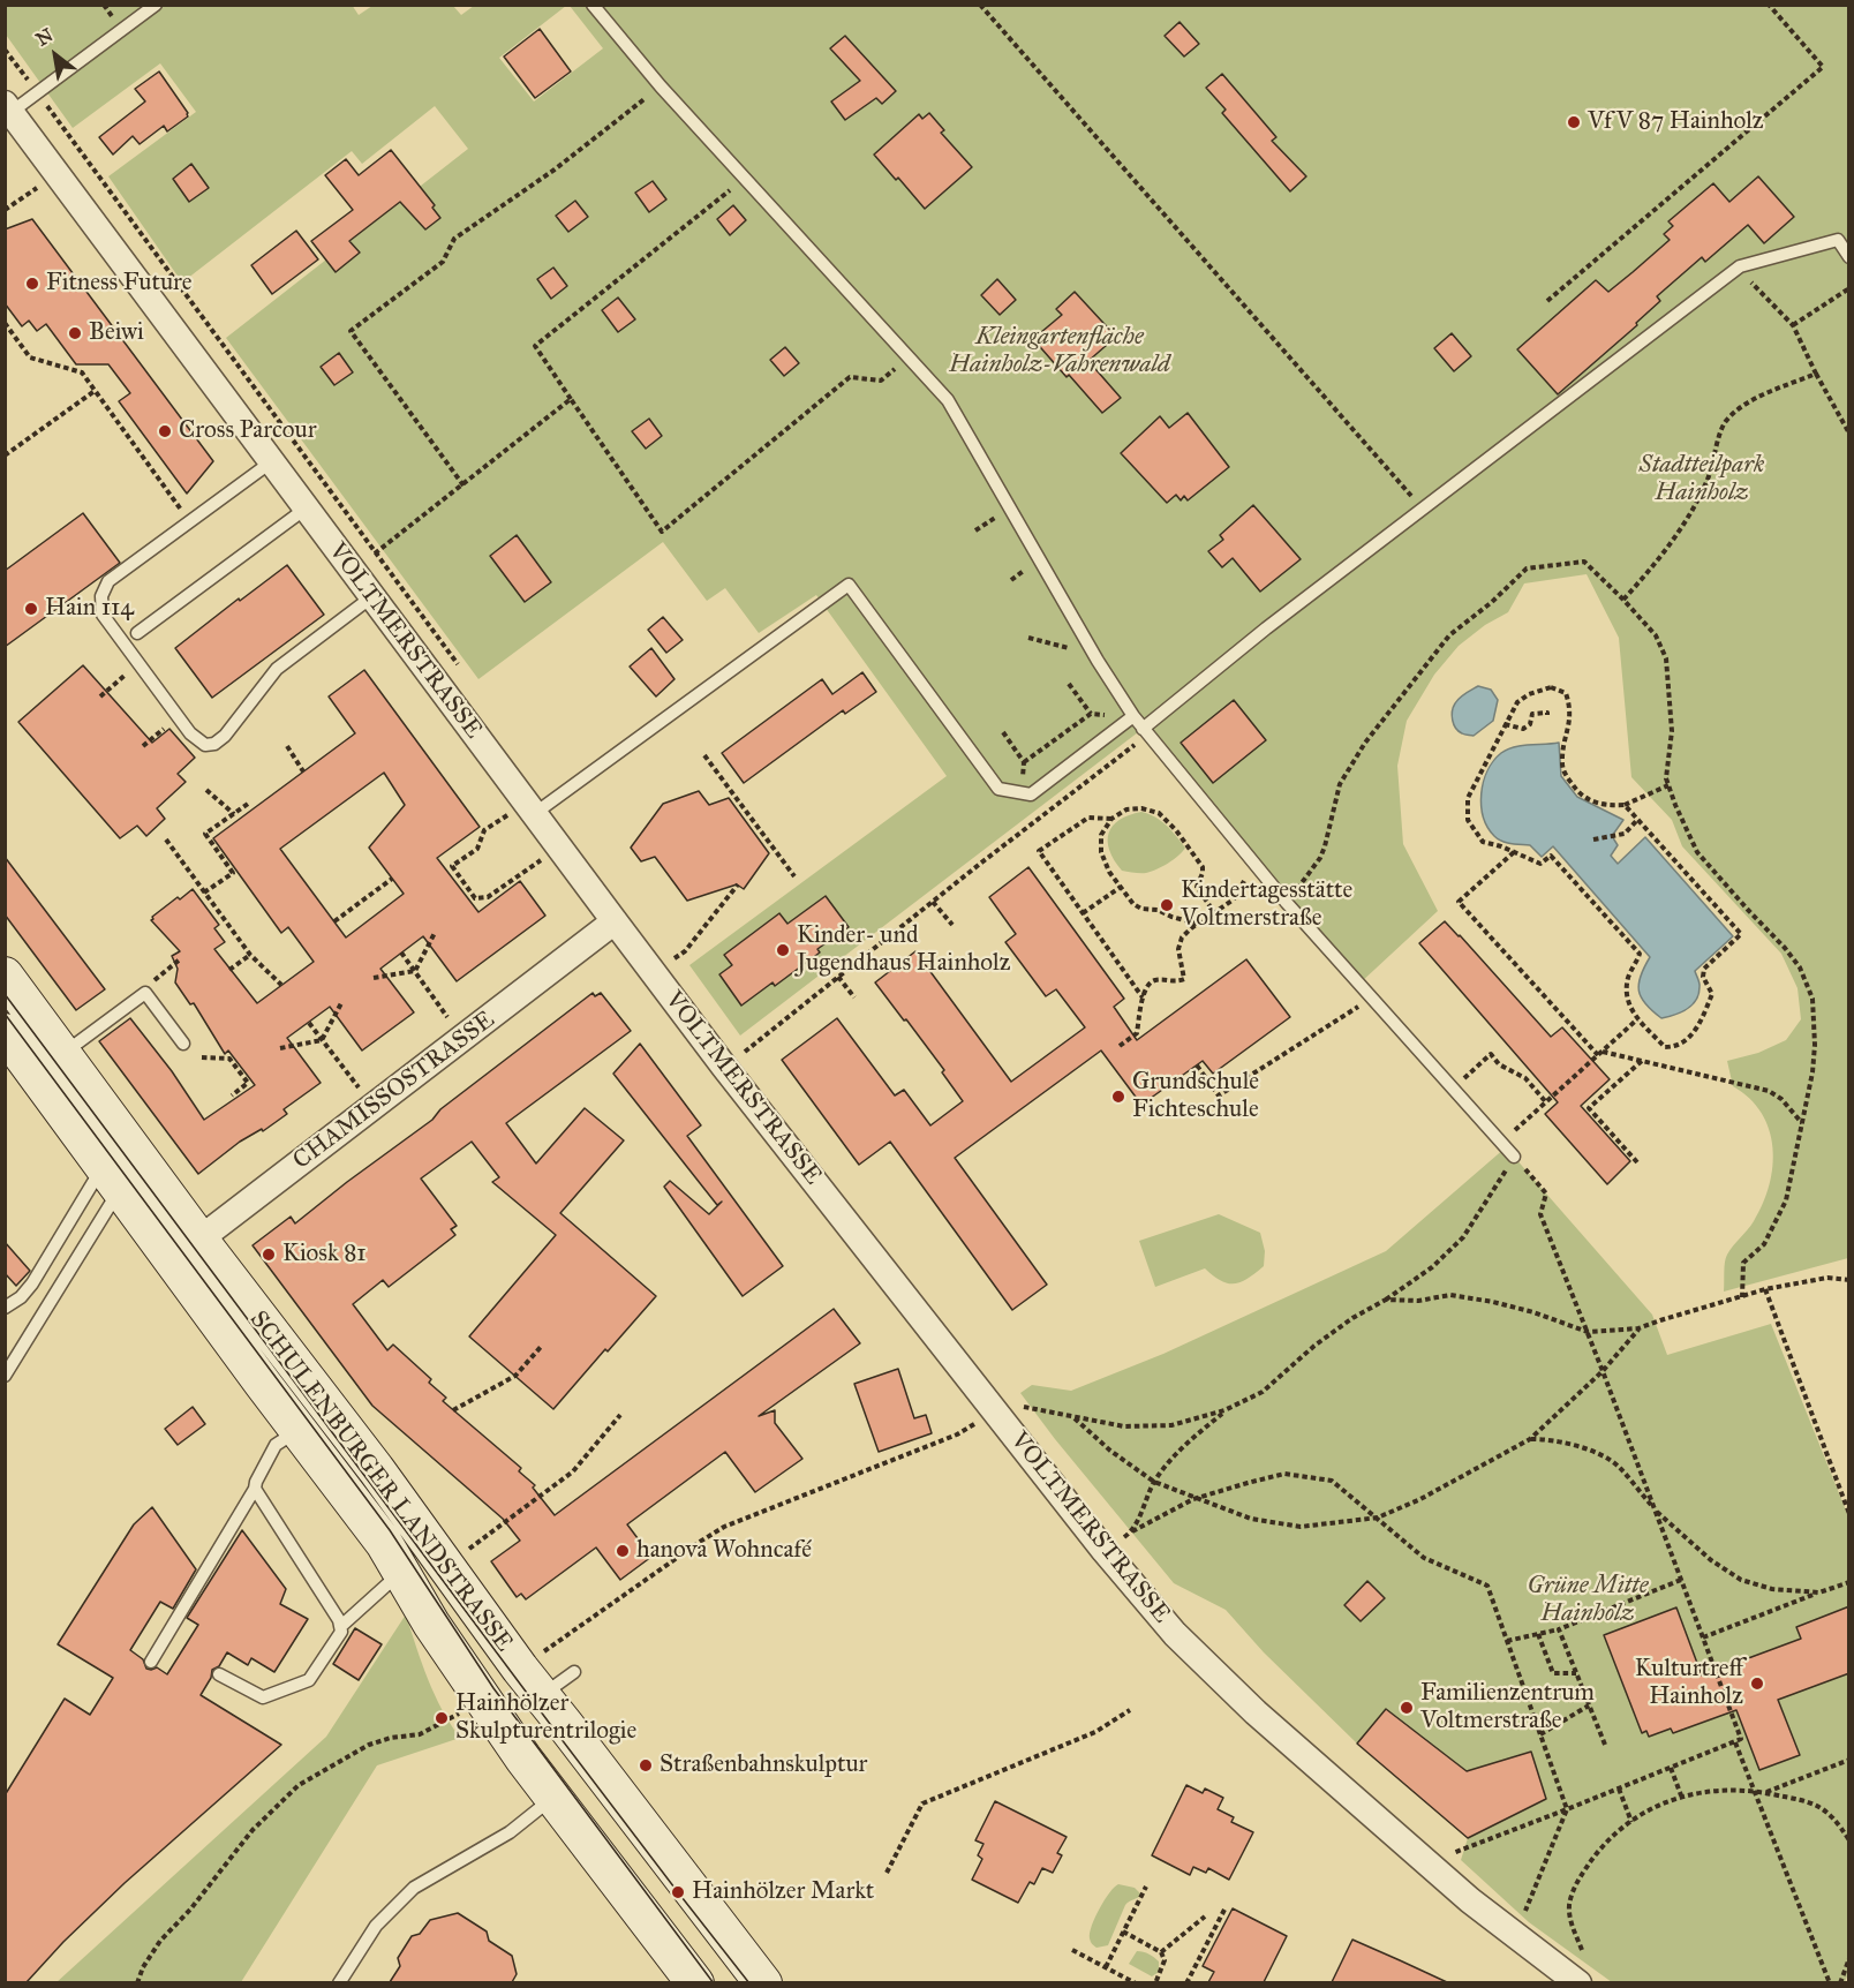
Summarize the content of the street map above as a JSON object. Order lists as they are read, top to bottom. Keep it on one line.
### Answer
{"streets":{"main road":["SCHULENBURGER LANDSTRASSE"],"street":["VOLTMERSTRASSE","CHAMISSOSTRASSE"]},"crossings":[["VOLTMERSTRASSE","CHAMISSOSTRASSE"],["CHAMISSOSTRASSE","SCHULENBURGER LANDSTRASSE"]],"parks":["Kleingartenfläche Hainholz-Vahrenwald","Stadtteilpark Hainholz","Grüne Mitte Hainholz"],"places":["VfV 87 Hainholz","Fitness Future","Beiwi","Cross Parcour","Hain 114","Kindertagesstätte Voltmerstraße","Kinder- und Jugendhaus Hainholz","Grundschule Fichteschule","Kiosk 81","hanova Wohncafé","Kulturtreff Hainholz","Familienzentrum Voltmerstraße","Hainhölzer Skulpturentrilogie","Straßenbahnskulptur","Hainhölzer Markt"],"north":"top left"}
